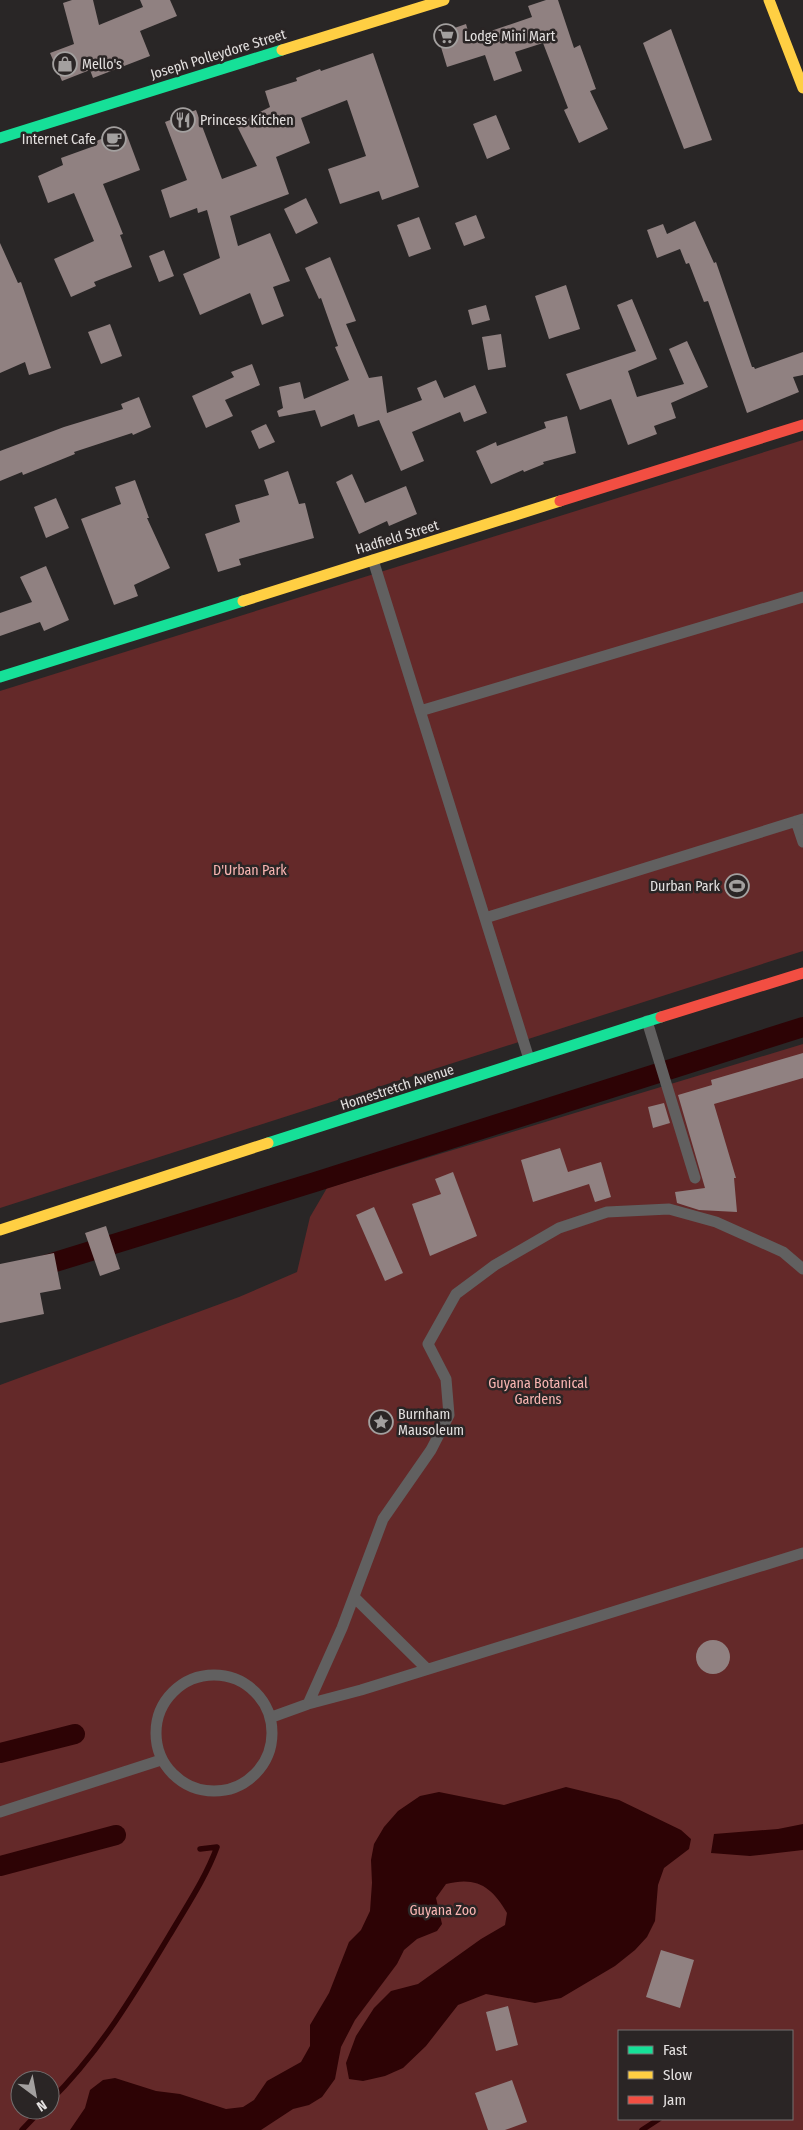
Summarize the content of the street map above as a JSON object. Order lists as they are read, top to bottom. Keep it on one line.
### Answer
{"streets":{"street":["Joseph Polleydore Street","Hadfield Street","Homestretch Avenue"]},"parks":["D'Urban Park","Guyana Botanical Gardens","Guyana Zoo"],"places":{"supermarket":["Lodge Mini Mart"],"shop":["Mello's"],"restaurant":["Princess Kitchen"],"cafe":["Internet Cafe"],"sports":["Durban Park"],"place":["Burnham Mausoleum"]},"legend":["Fast","Slow","Jam"],"north":"bottom right"}
